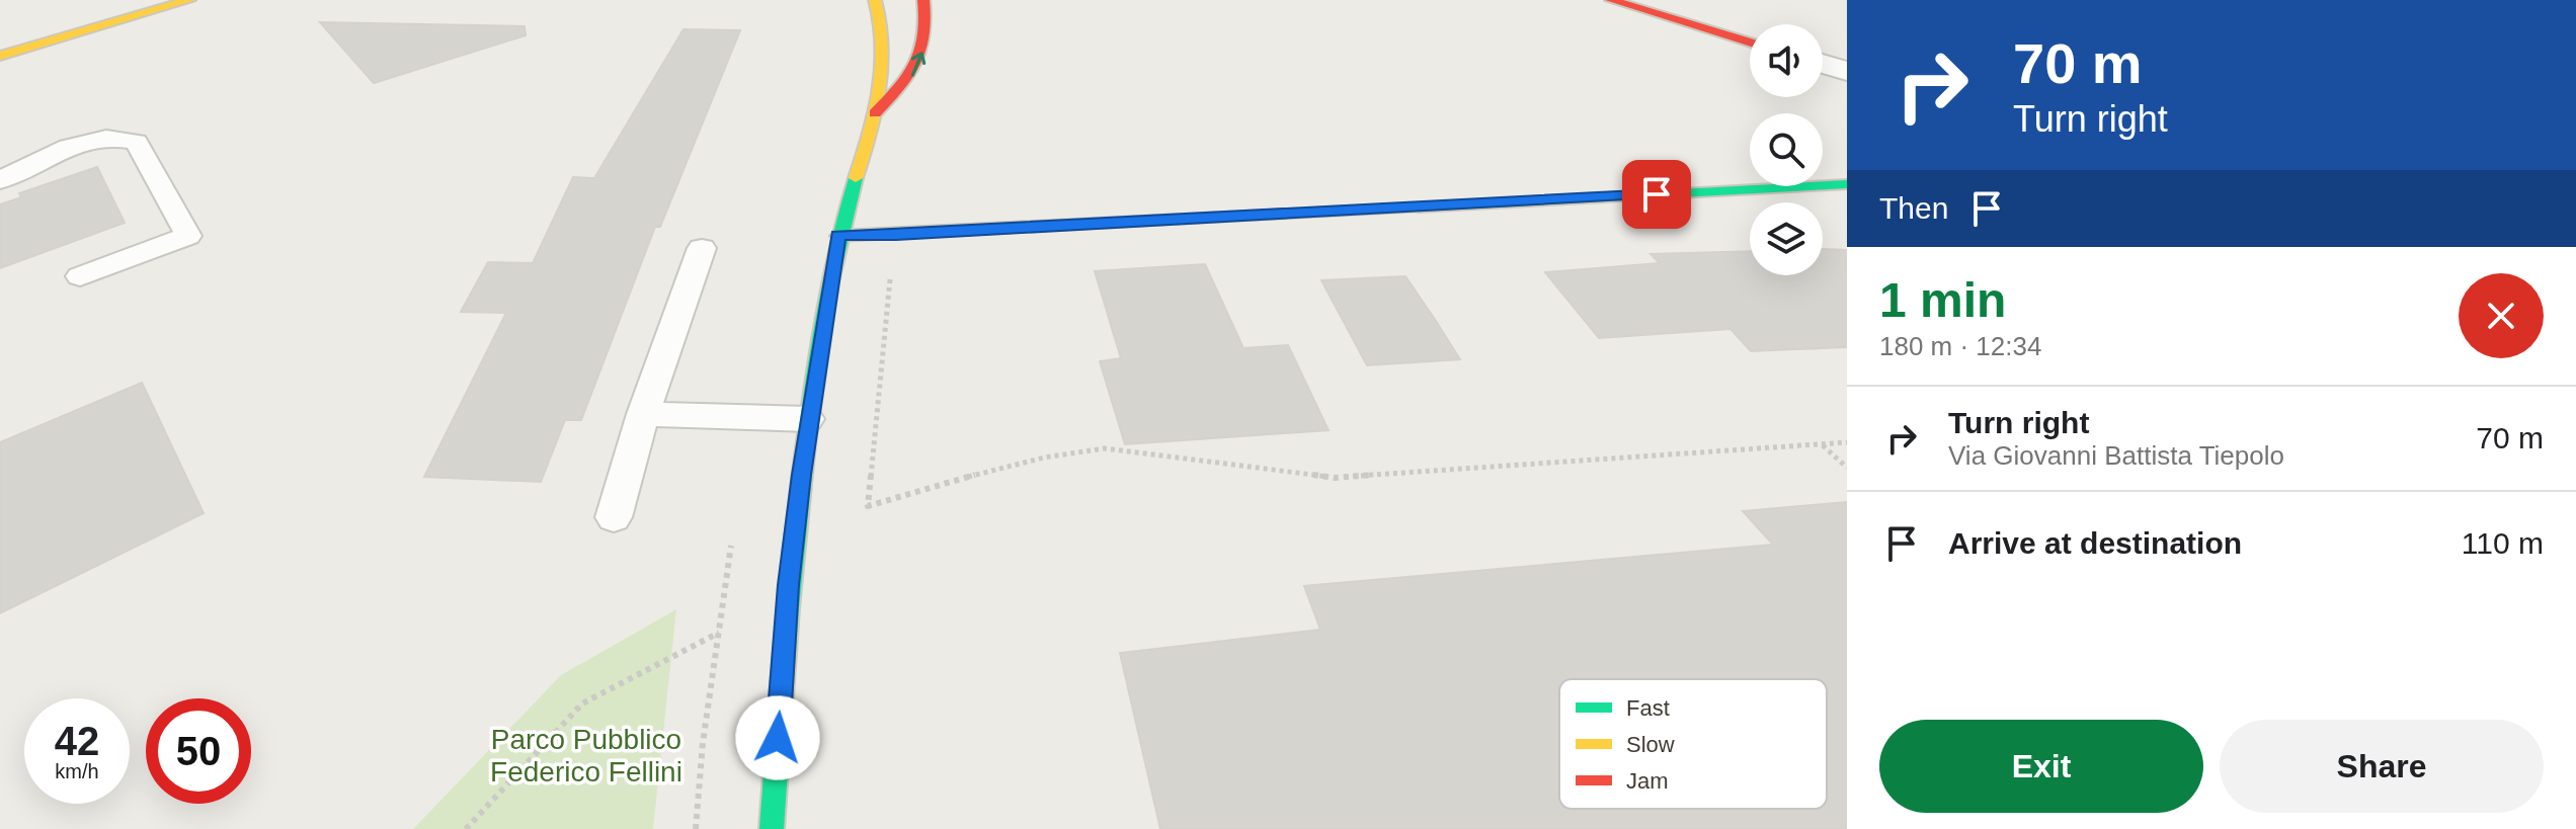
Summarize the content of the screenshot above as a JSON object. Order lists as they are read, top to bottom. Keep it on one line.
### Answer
{"parks":["Parco Pubblico Federico Fellini"],"legend":["Fast","Slow","Jam"],"page":{"turn":["70 m","Turn right"],"then":"Then","heading":["1 min","180 m · 12:34"],"list":[{"name":"Turn right","note":"Via Giovanni Battista Tiepolo","value":"70 m"},{"name":"Arrive at destination","value":"110 m"}],"speed":"42 km/h","limit":"50","buttons":["Exit","Share"]}}
